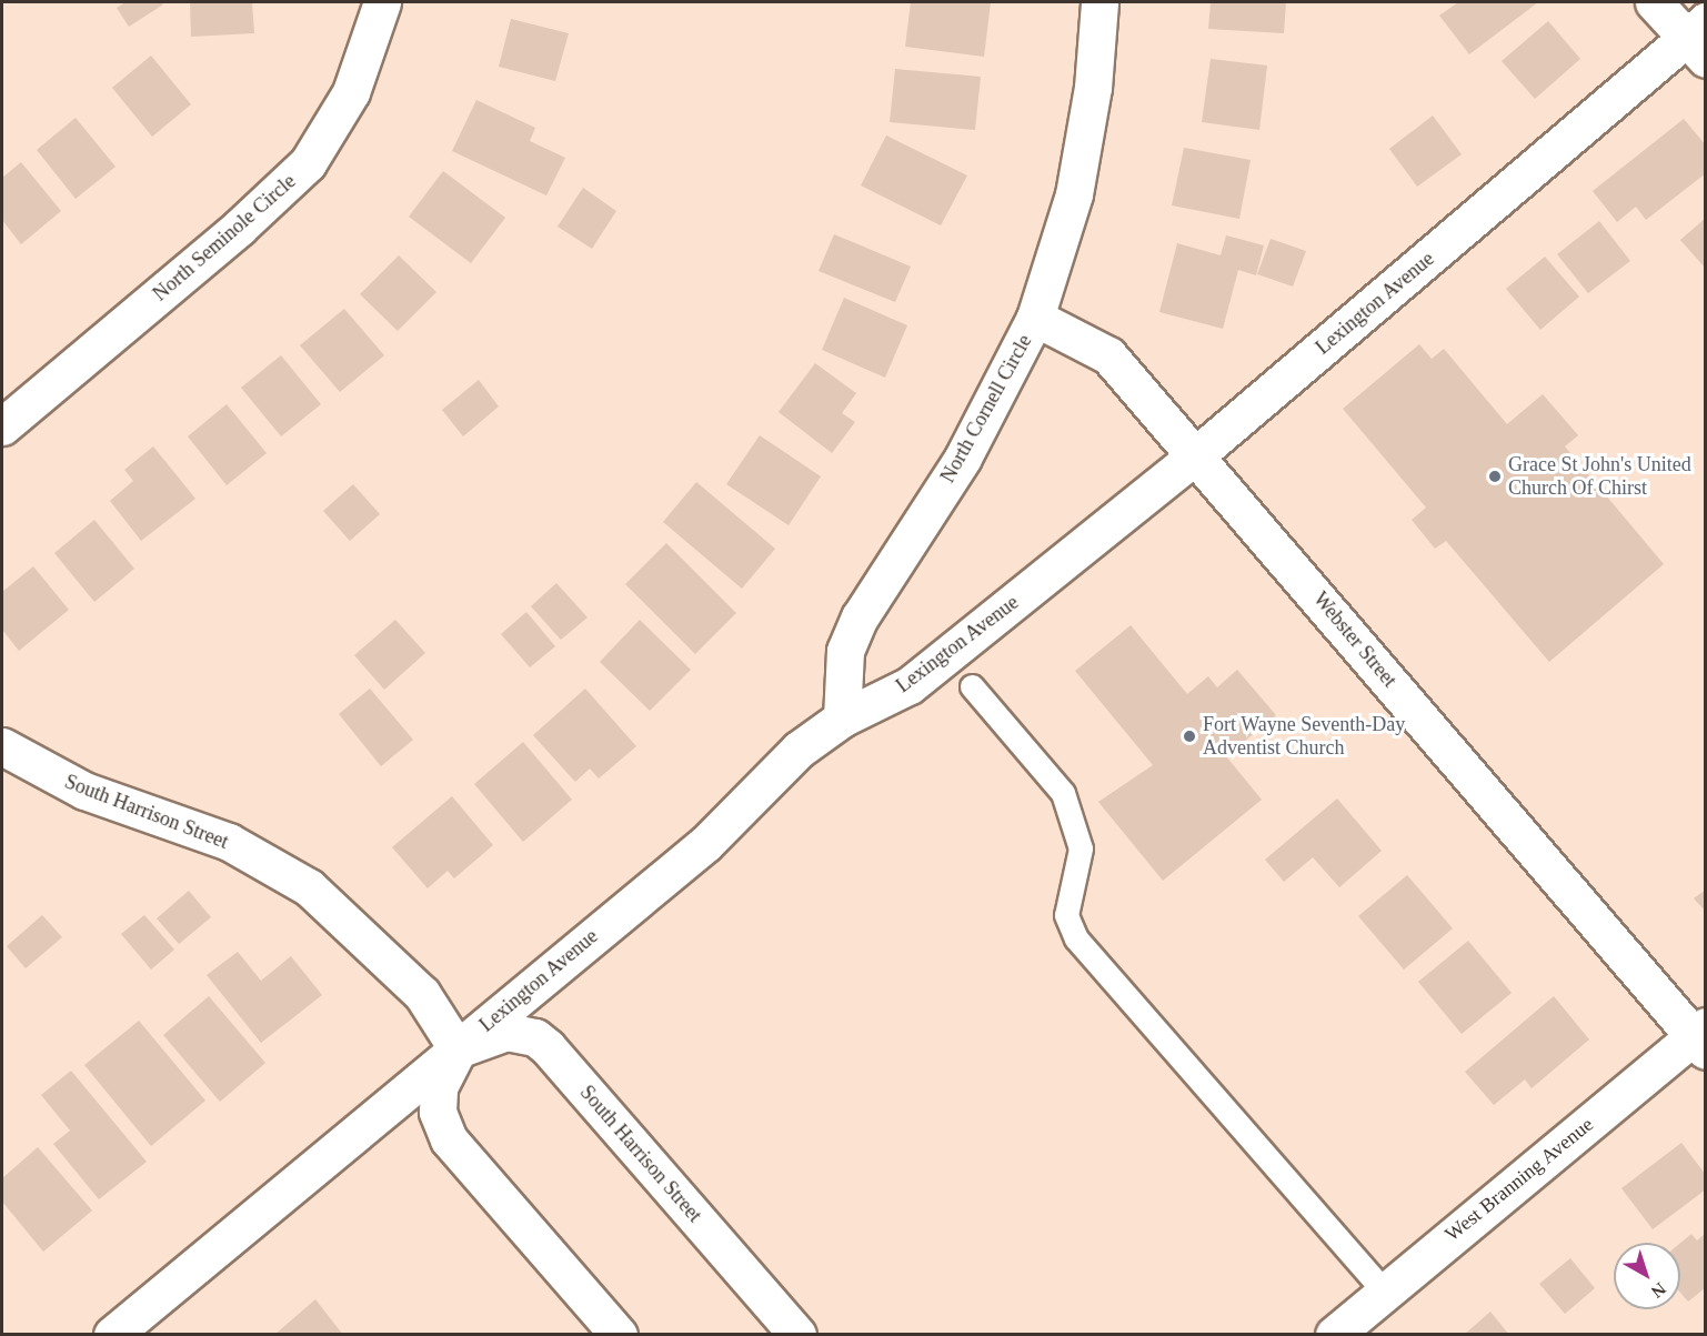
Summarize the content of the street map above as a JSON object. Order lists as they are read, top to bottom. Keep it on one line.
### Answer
{"streets":{"street":["North Seminole Circle","Lexington Avenue","North Cornell Circle","Webster Street","South Harrison Street","West Branning Avenue"]},"crossings":[["Lexington Avenue","North Cornell Circle"],["Lexington Avenue","Webster Street"],["Lexington Avenue","South Harrison Street"],["North Cornell Circle","Webster Street"],["Webster Street","West Branning Avenue"]],"places":["Grace St John's United Church Of Chirst","Fort Wayne Seventh-Day Adventist Church"],"north":"bottom right"}
